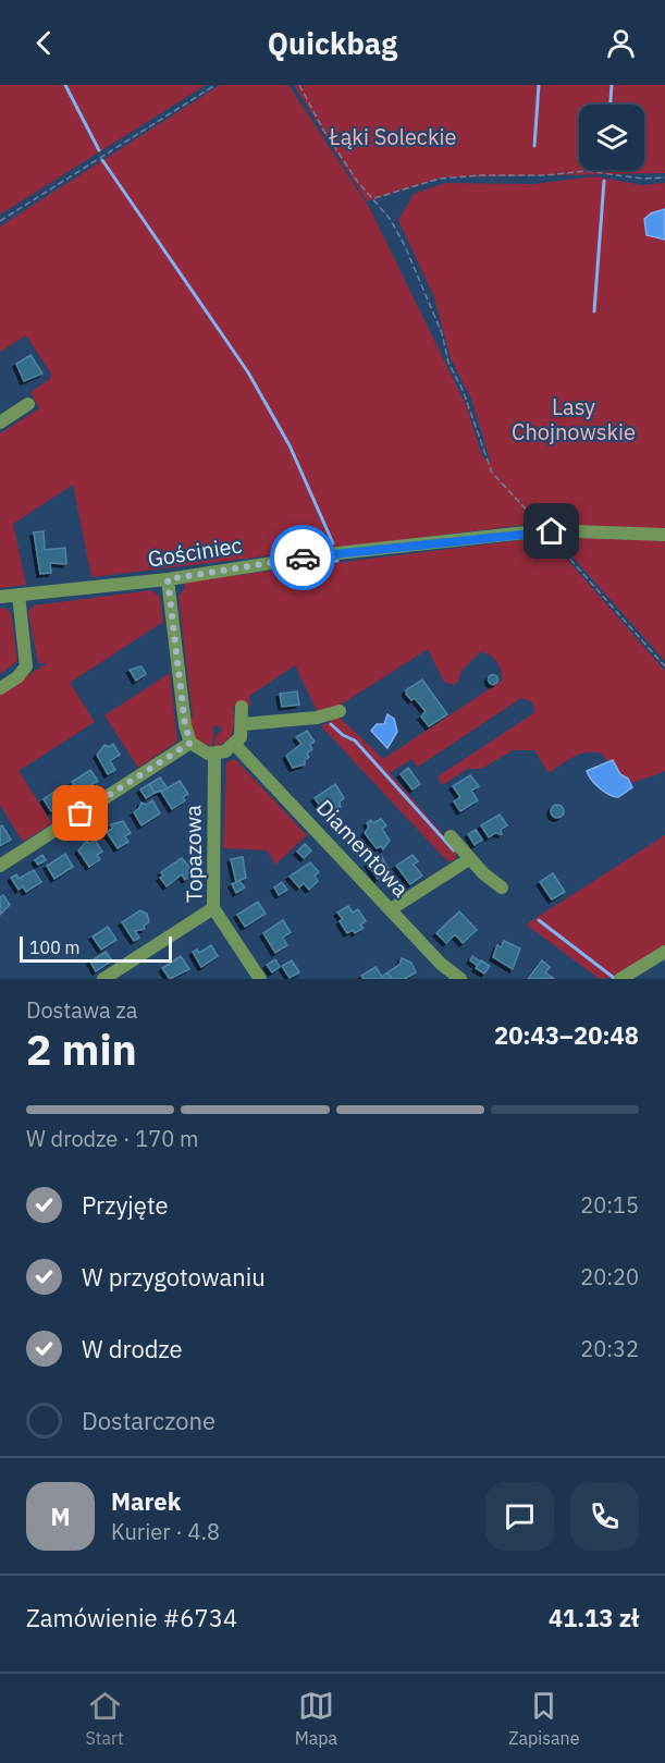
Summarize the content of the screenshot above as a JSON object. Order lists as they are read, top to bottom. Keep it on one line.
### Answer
{"streets":{"street":["Gościniec","Diamentowa","Topazowa"]},"parks":["Łąki Soleckie","Lasy Chojnowskie"],"scale_bar":"100 m","page":{"header":"Quickbag","scale":"100 m","heading":["2 min","Dostawa za","20:43–20:48"],"panel":["Marek","Kurier · 4.8","Zamówienie #6734","41.13 zł"],"bar":"W drodze · 170 m","list":[["Przyjęte","20:15"],["W przygotowaniu","20:20"],["W drodze","20:32"],"Dostarczone"],"round":"M","tabs":["Start","Mapa","Zapisane"]}}
